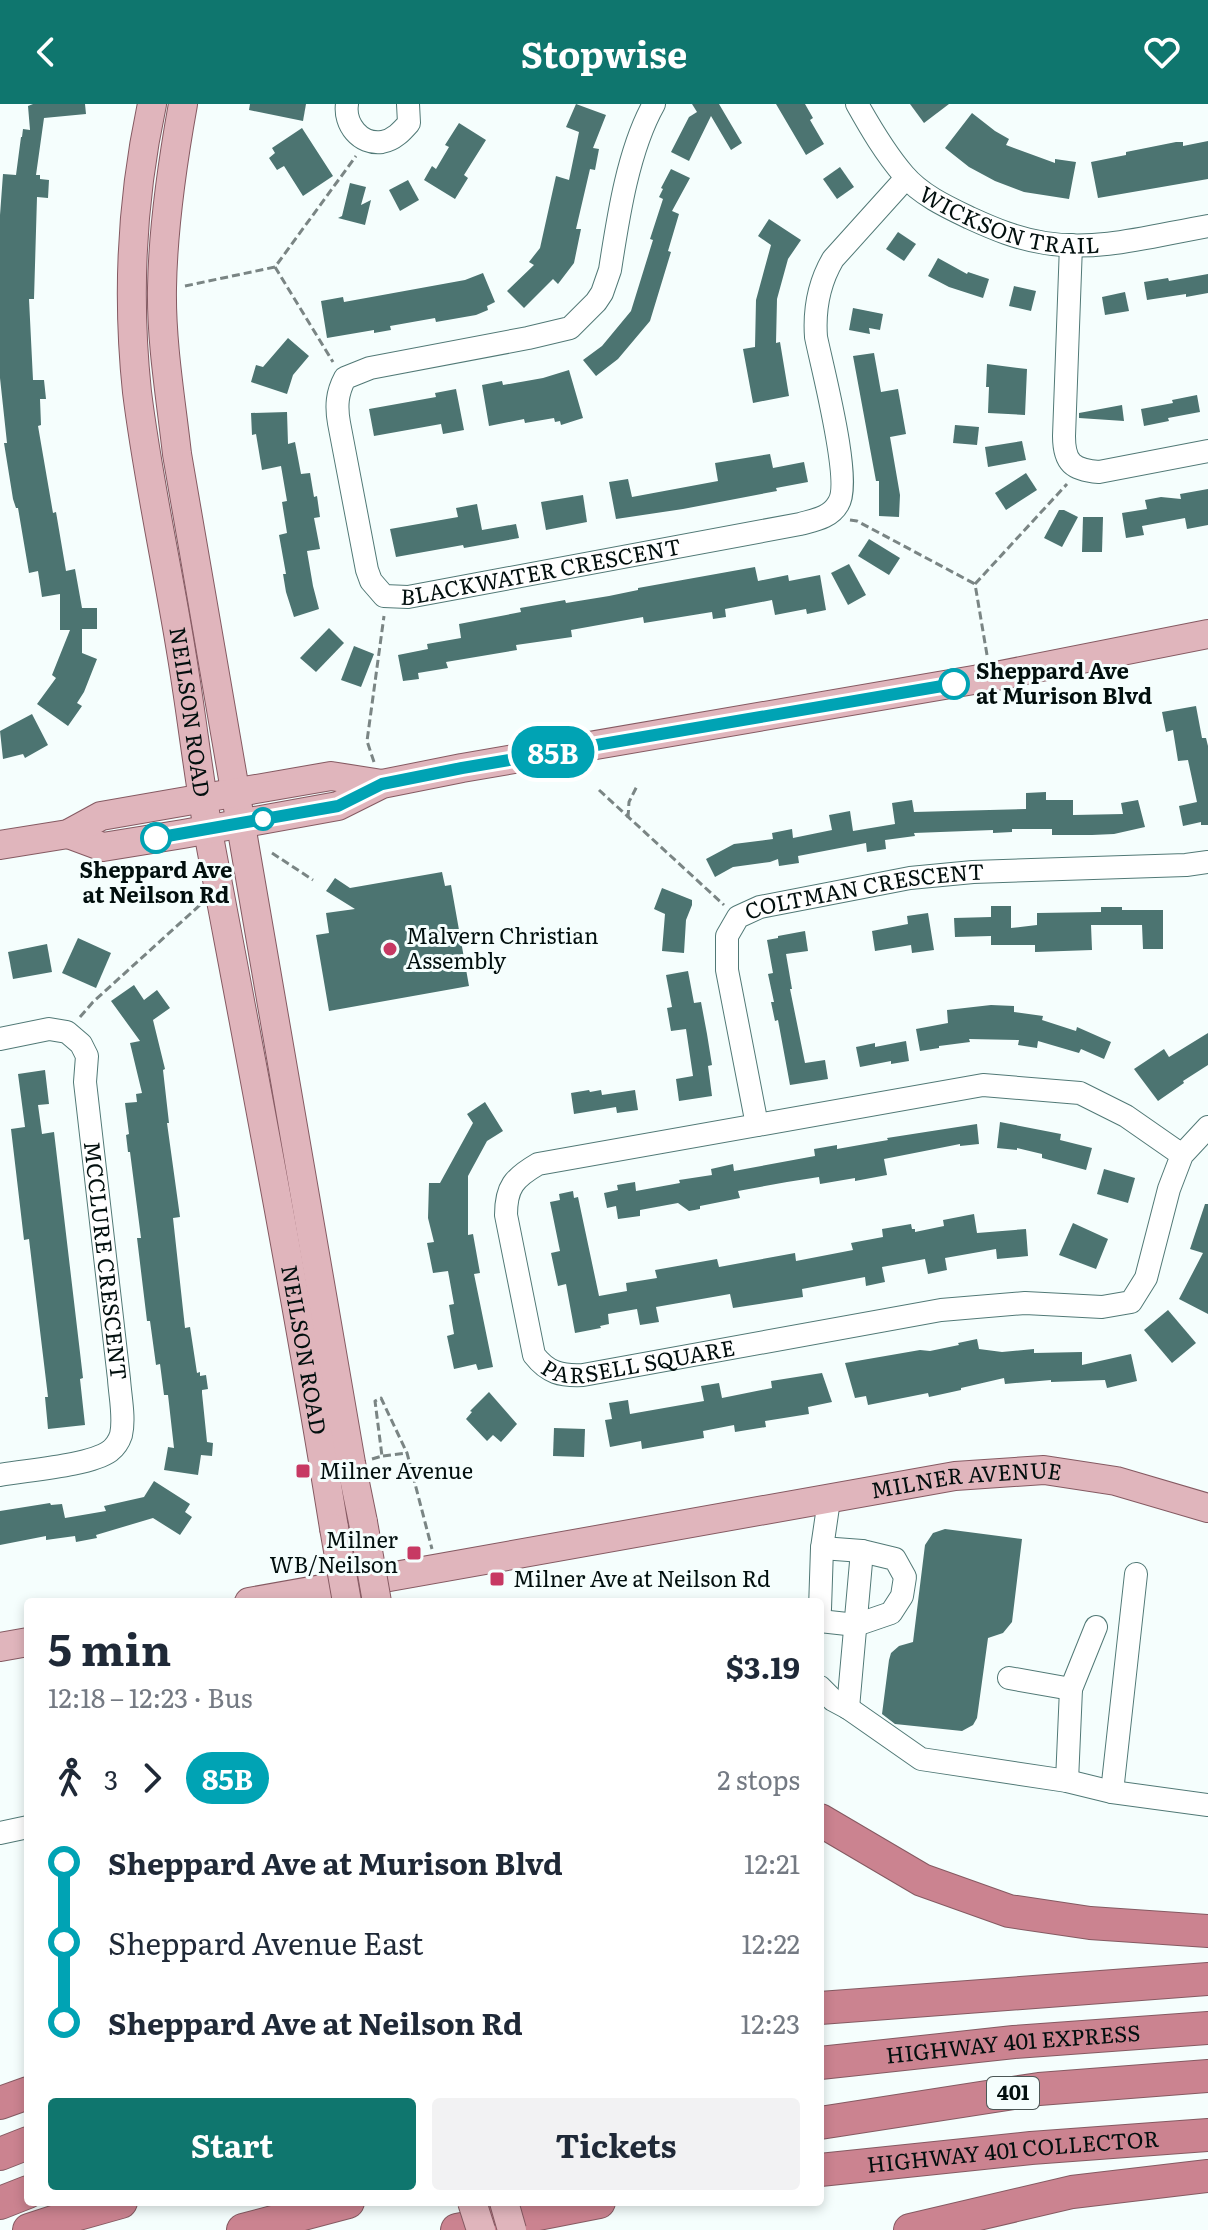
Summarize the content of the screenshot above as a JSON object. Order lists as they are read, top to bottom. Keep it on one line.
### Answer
{"streets":{"highway":["HIGHWAY 401 EXPRESS","401","HIGHWAY 401 COLLECTOR"],"main road":["NEILSON ROAD","MILNER AVENUE"],"street":["WICKSON TRAIL","BLACKWATER CRESCENT","COLTMAN CRESCENT","MCCLURE CRESCENT","PARSELL SQUARE"]},"crossings":[["COLTMAN CRESCENT","PARSELL SQUARE"]],"places":{"other":["Sheppard Ave at Murison Blvd","Sheppard Ave at Neilson Rd","Malvern Christian Assembly"],"transit":["Milner Avenue","Milner WB/Neilson","Milner Ave at Neilson Rd"]},"lines":["bus line 85B"],"page":{"header":"Stopwise","on_map":"85B","heading":["5 min","12:18 – 12:23 · Bus","$3.19"],"legs":["3","85B","2 stops"],"list":[{"name":"Sheppard Ave at Murison Blvd","value":"12:21"},{"name":"Sheppard Avenue East","value":"12:22"},{"name":"Sheppard Ave at Neilson Rd","value":"12:23"}],"buttons":["Start","Tickets"]}}
